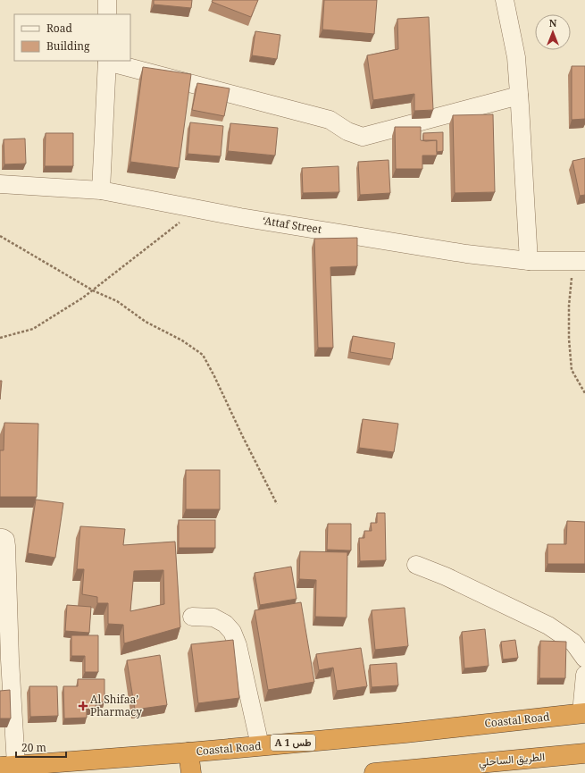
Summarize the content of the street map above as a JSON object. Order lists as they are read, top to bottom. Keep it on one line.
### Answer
{"streets":{"highway":["Coastal Road","A 1 طس","الطريق الساحلي"],"street":["‘Attaf Street"]},"places":{"health":["Al Shifaa’ Pharmacy"]},"legend":["Road","Building"],"scale_bar":"20 m","north":"top"}
